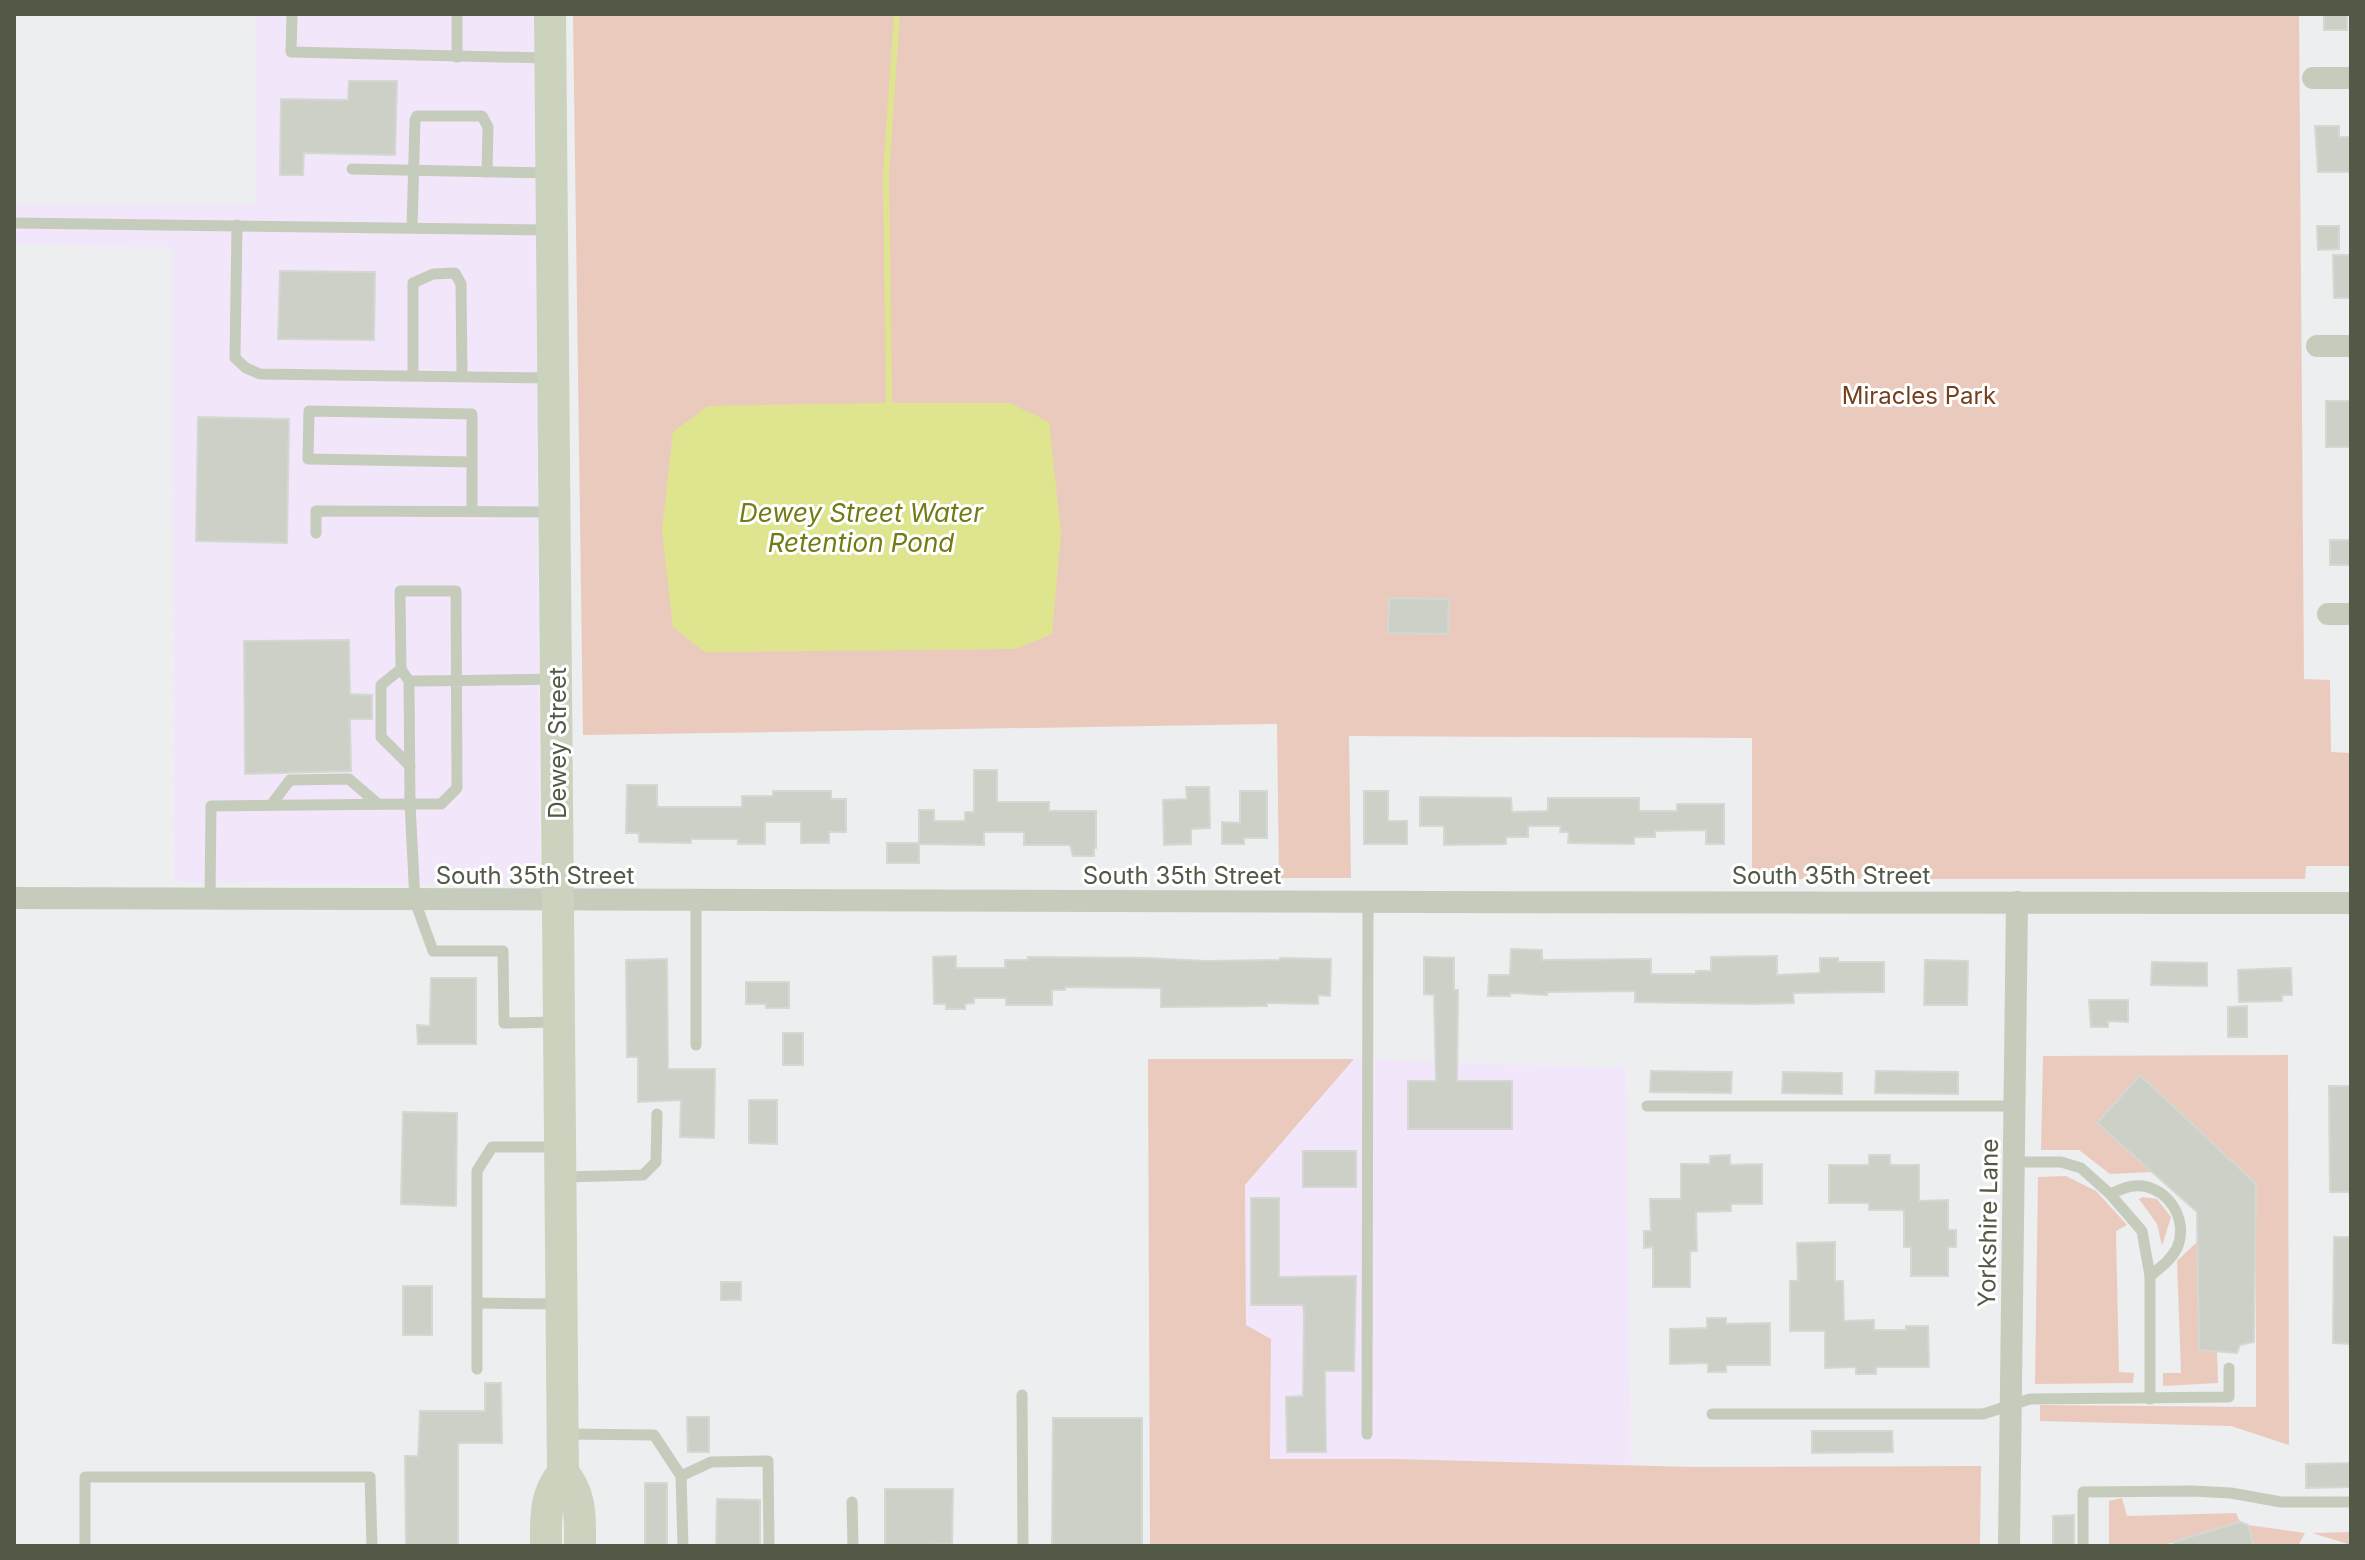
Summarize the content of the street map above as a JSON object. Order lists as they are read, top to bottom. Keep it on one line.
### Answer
{"streets":{"street":["Dewey Street","South 35th Street","Yorkshire Lane"]},"crossings":[["Dewey Street","South 35th Street"],["South 35th Street","Yorkshire Lane"]],"water":["Dewey Street Water Retention Pond"],"parks":["Miracles Park"]}
